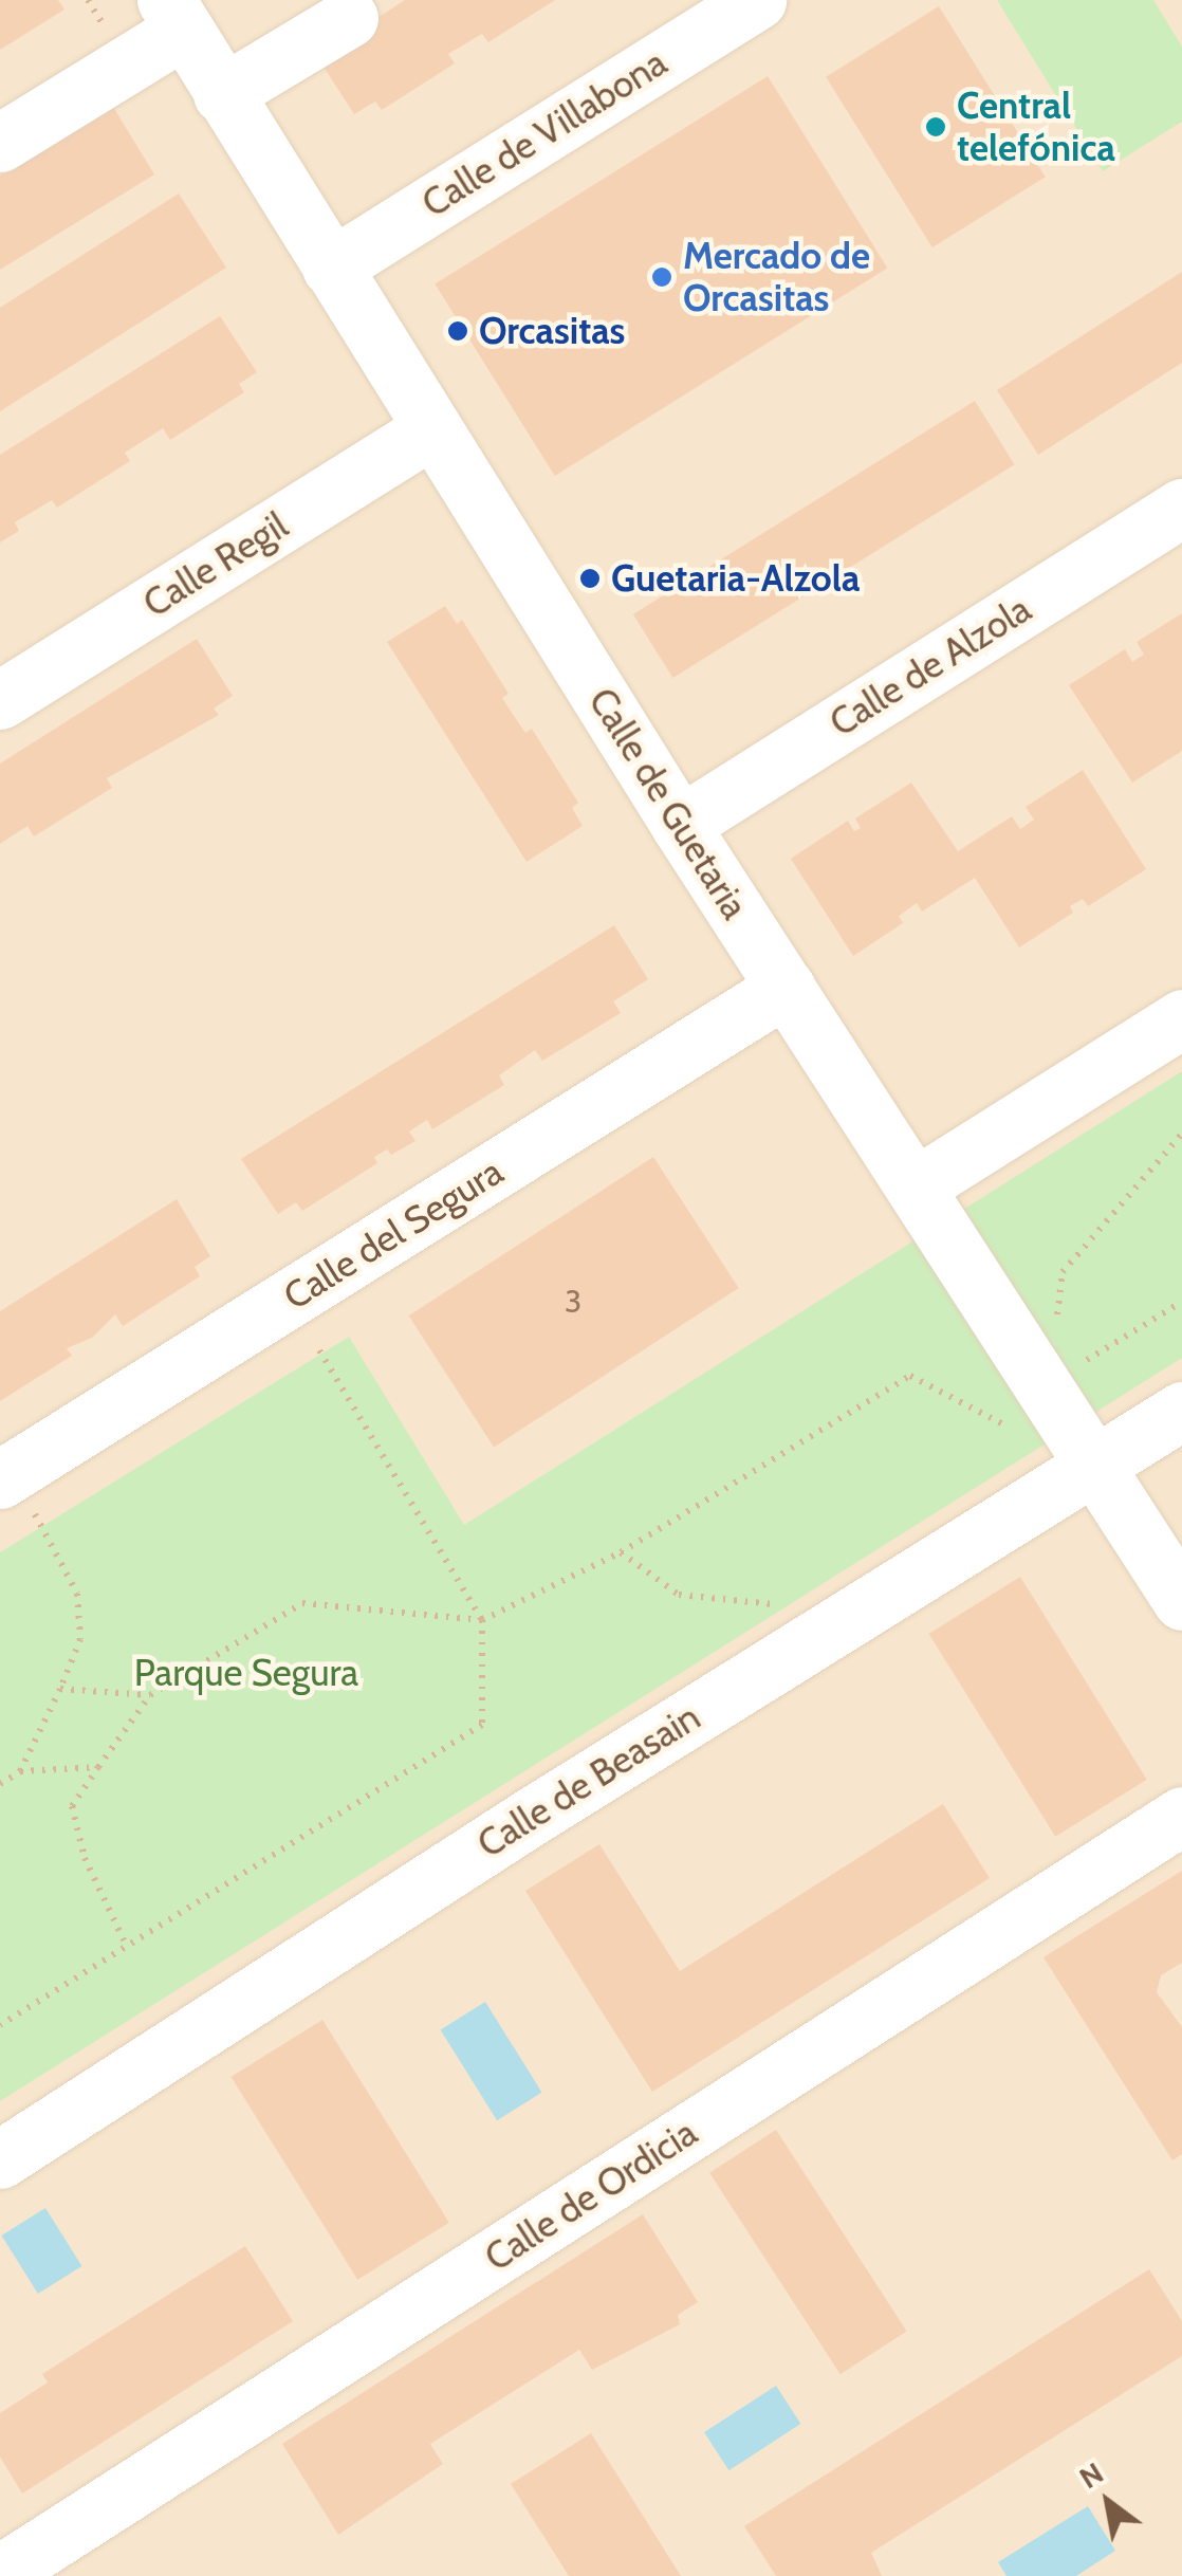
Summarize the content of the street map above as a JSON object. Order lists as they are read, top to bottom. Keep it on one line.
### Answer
{"streets":{"street":["Calle de Villabona","Calle Regil","Calle de Alzola","Calle de Guetaria","Calle del Segura","Calle de Beasain","Calle de Ordicia"]},"crossings":[["Calle de Villabona","Calle de Guetaria"],["Calle Regil","Calle de Guetaria"],["Calle de Alzola","Calle de Guetaria"],["Calle de Guetaria","Calle del Segura"],["Calle de Guetaria","Calle de Beasain"]],"parks":["Parque Segura"],"places":["Central telefónica","Mercado de Orcasitas","Orcasitas","Guetaria-Alzola"],"house_numbers":["3"],"north":"top left"}
